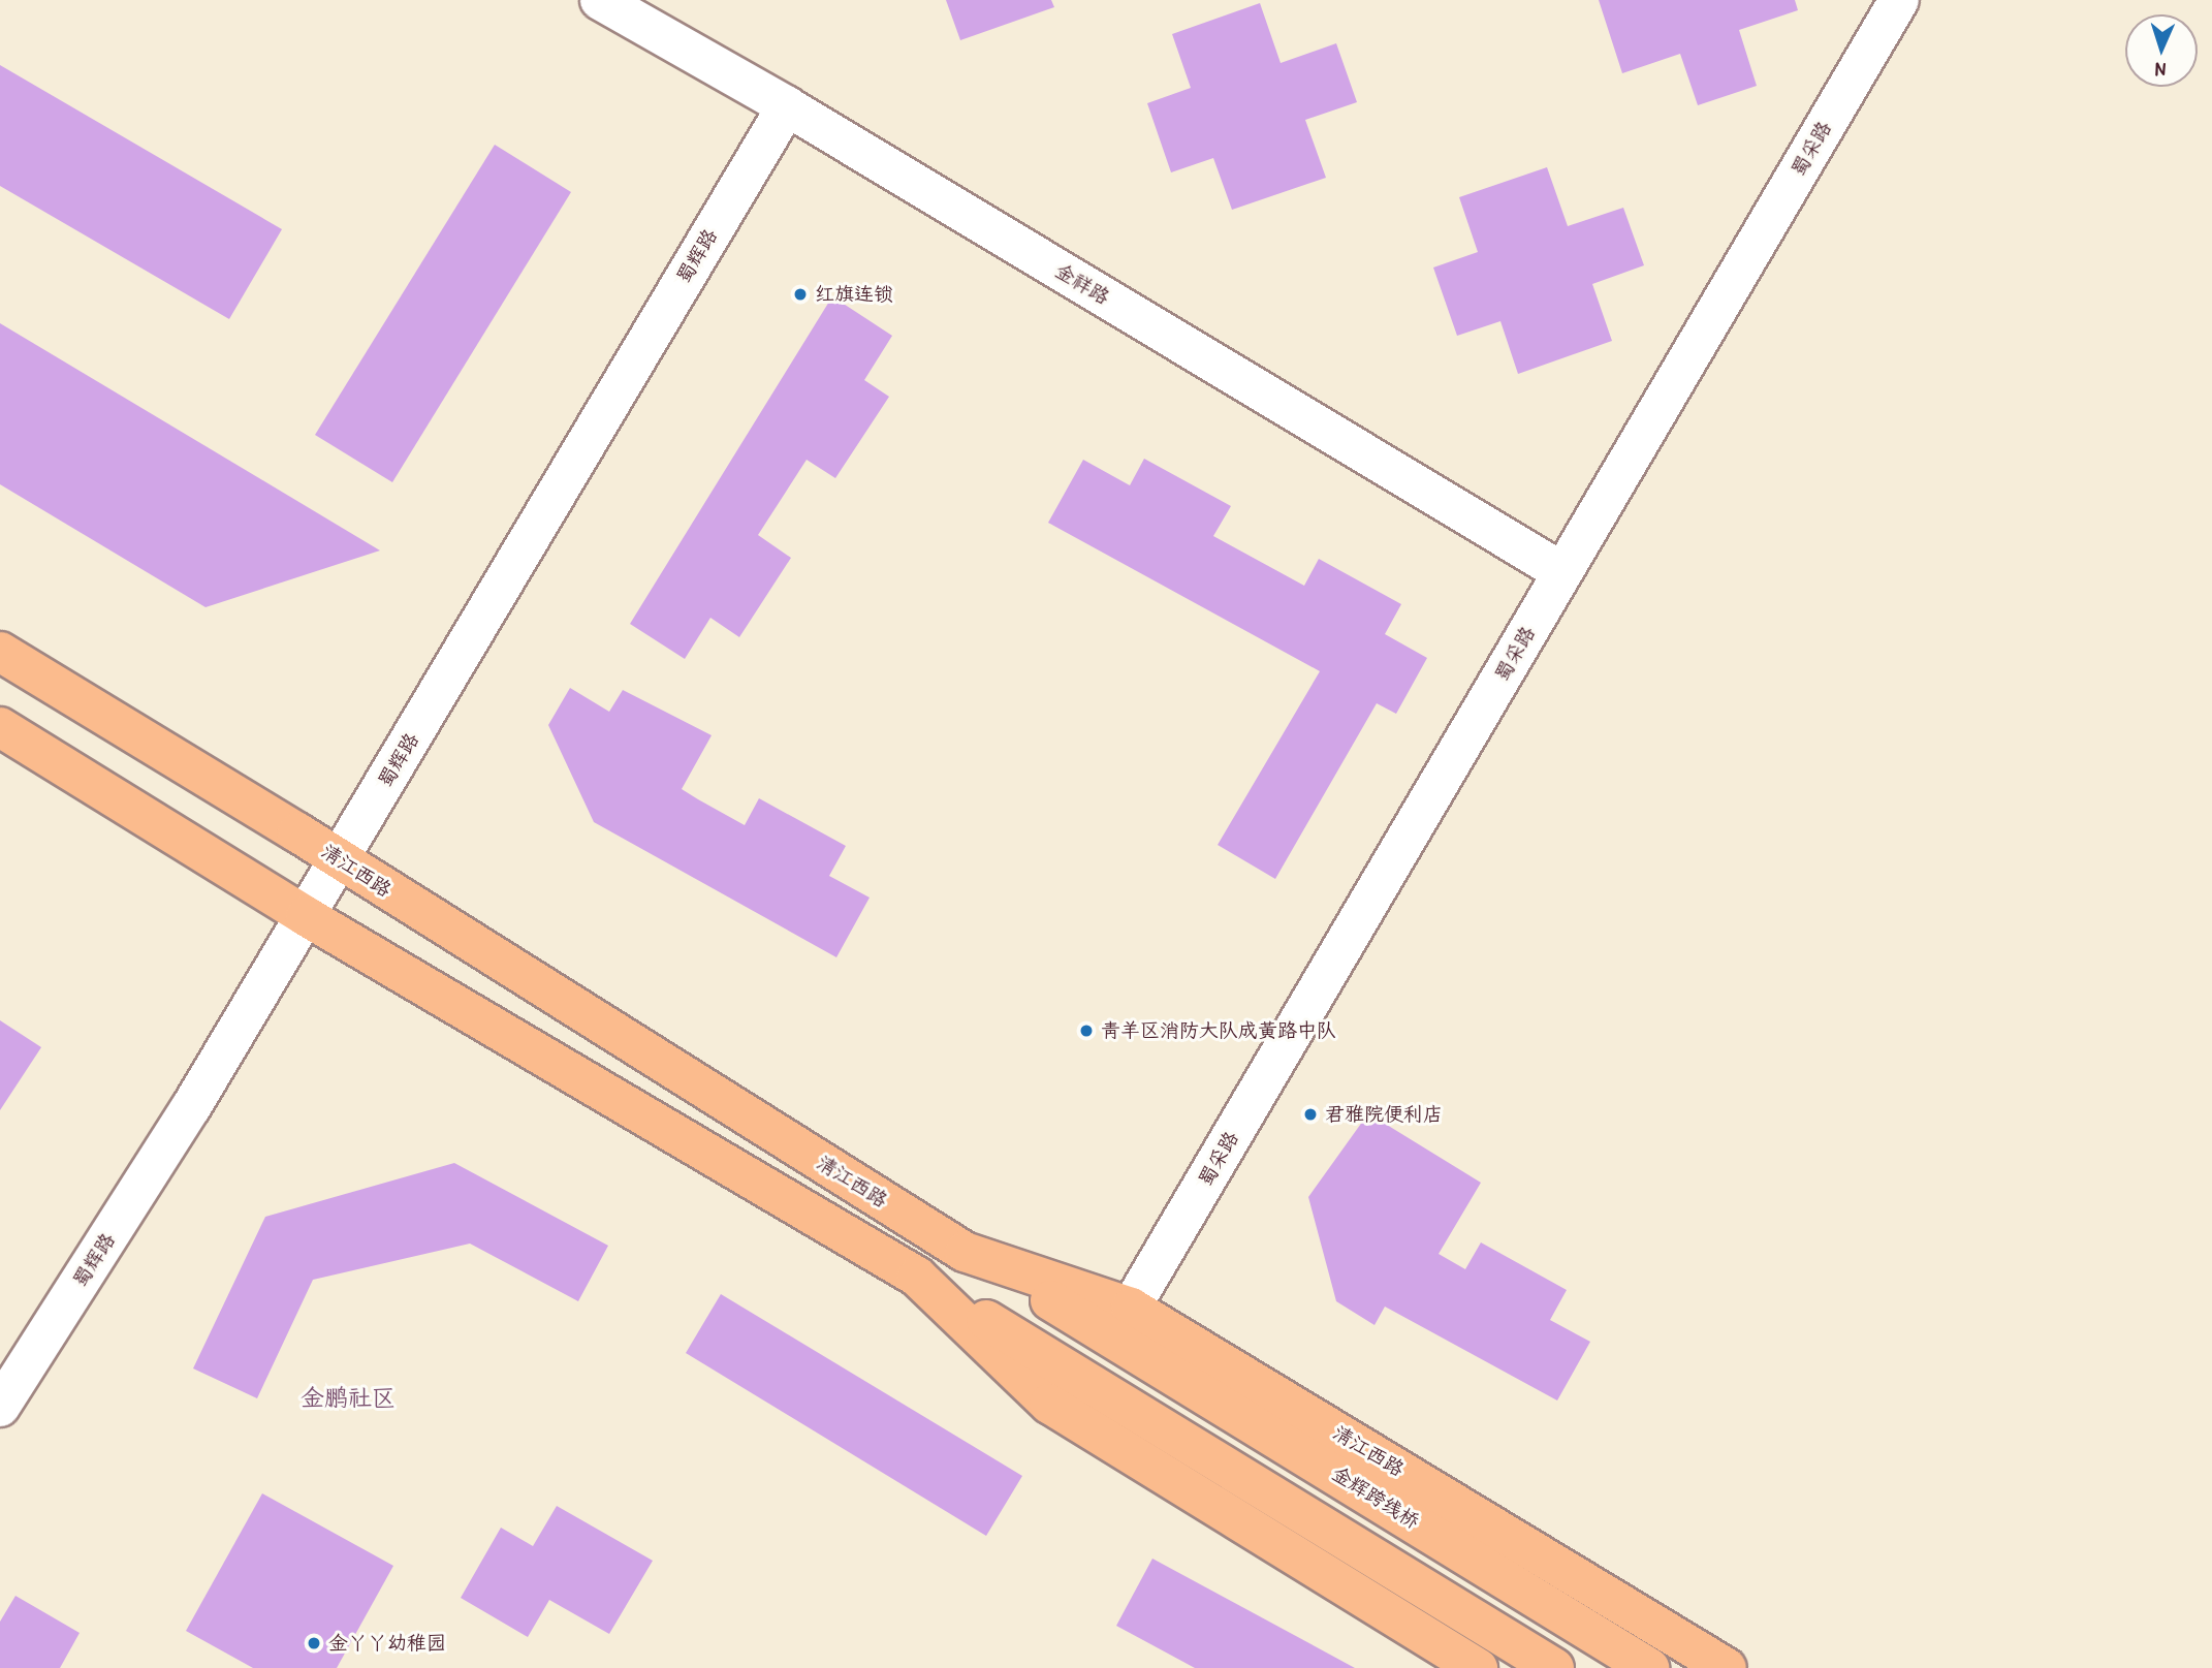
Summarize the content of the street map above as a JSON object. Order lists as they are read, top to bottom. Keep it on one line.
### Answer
{"streets":{"main road":["清江西路","金辉跨线桥"],"street":["蜀采路","蜀辉路","金祥路"]},"crossings":[["蜀采路","金祥路"],["蜀采路","清江西路"],["蜀采路","金辉跨线桥"],["蜀辉路","金祥路"],["蜀辉路","清江西路"],["清江西路","金辉跨线桥"]],"districts":["金鹏社区"],"places":["红旗连锁","青羊区消防大队成黄路中队","君雅院便利店","金丫丫幼稚园"],"north":"bottom"}
